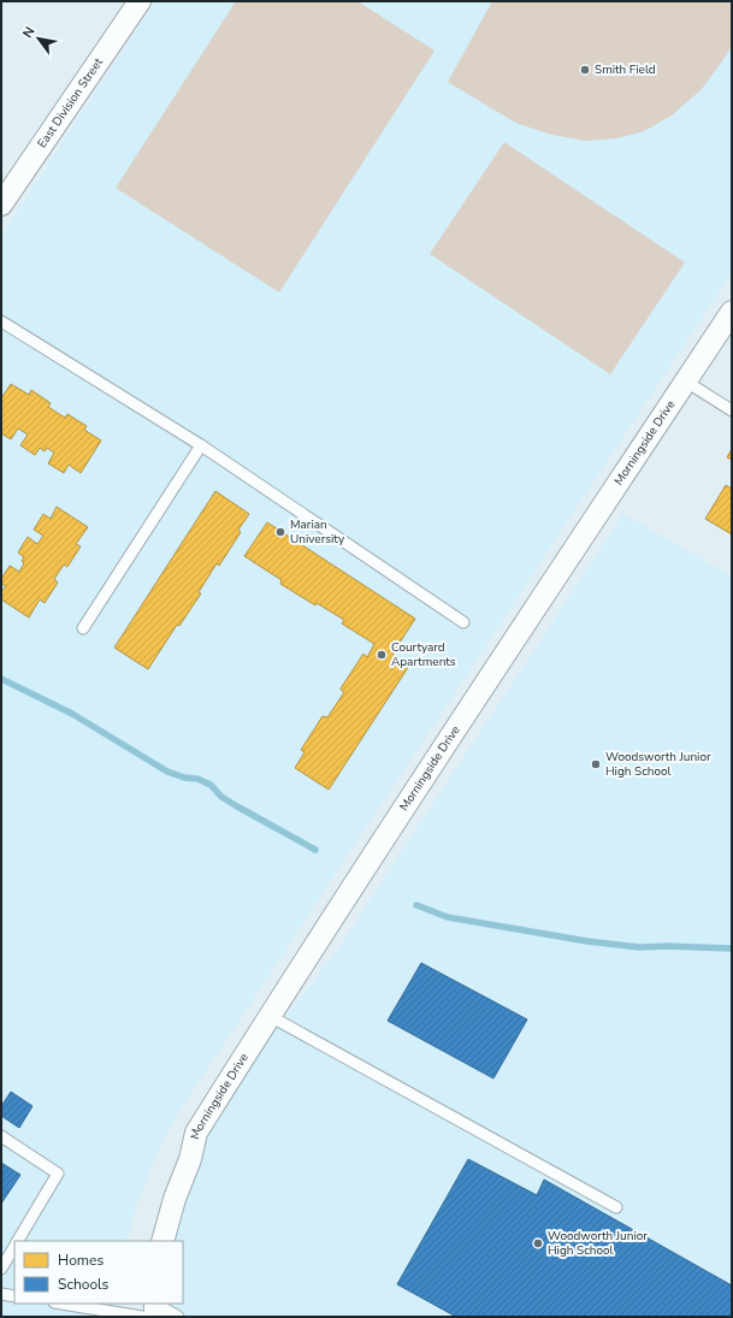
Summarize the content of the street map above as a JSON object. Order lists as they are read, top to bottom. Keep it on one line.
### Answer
{"streets":{"street":["East Division Street","Morningside Drive"]},"places":["Smith Field","Marian University","Courtyard Apartments","Woodsworth Junior High School","Woodworth Junior High School"],"legend":["Homes","Schools"],"north":"top left"}
